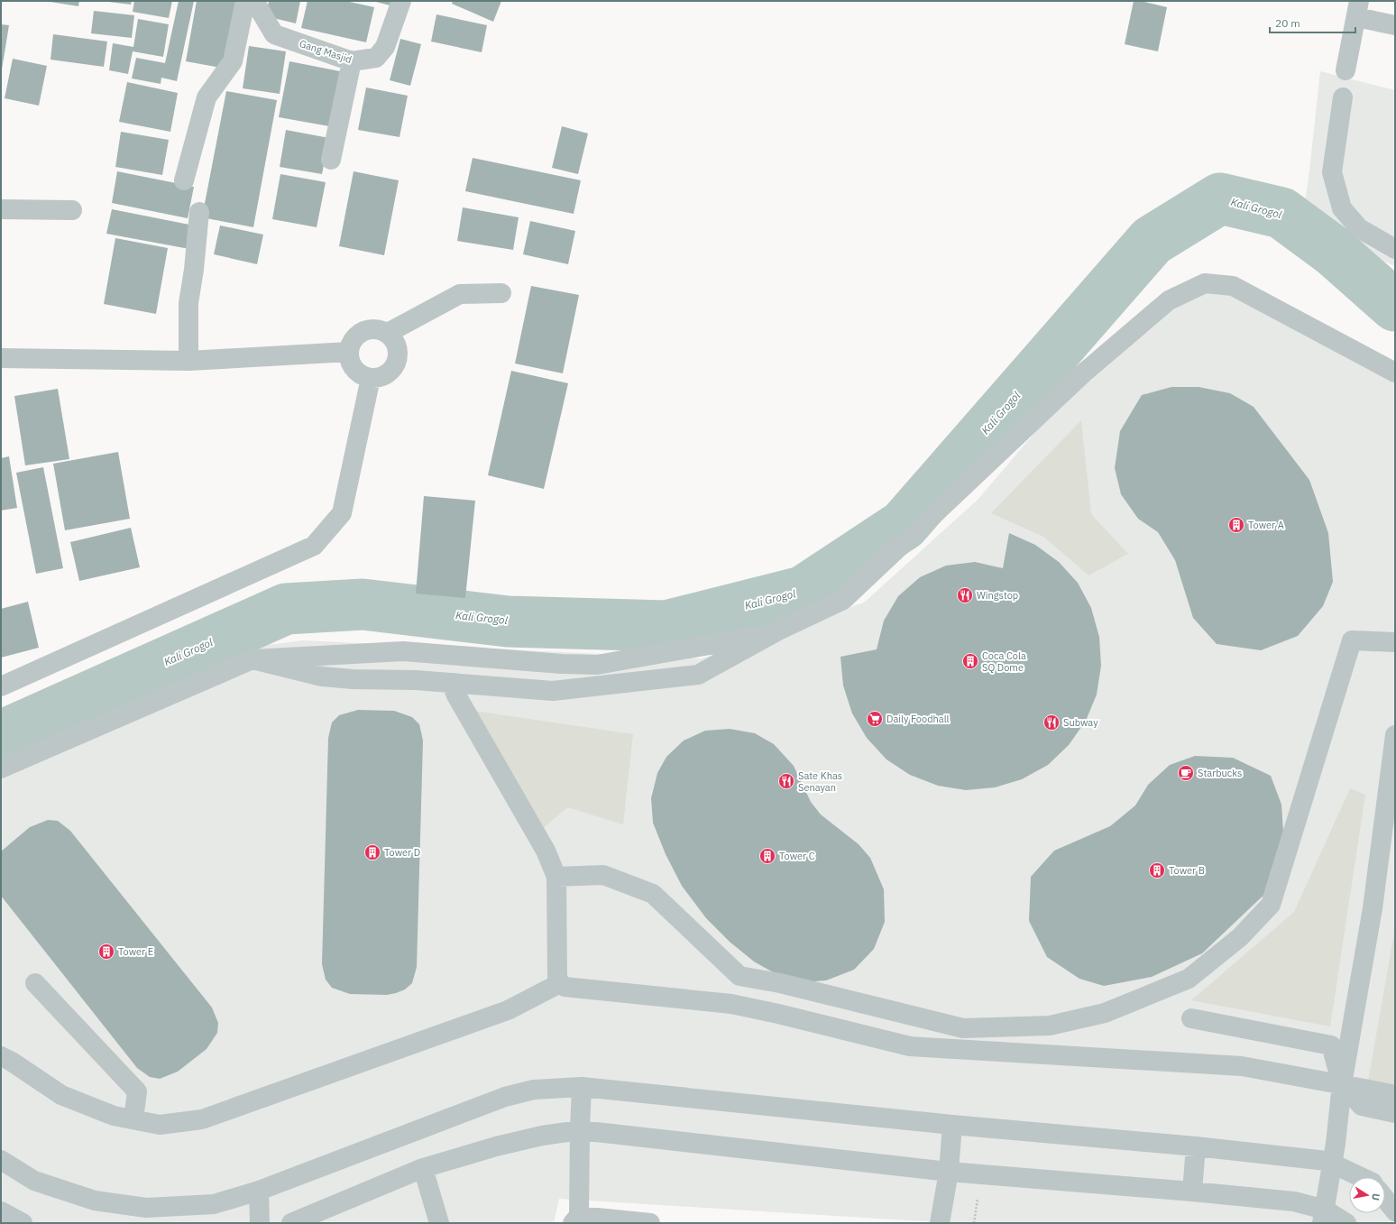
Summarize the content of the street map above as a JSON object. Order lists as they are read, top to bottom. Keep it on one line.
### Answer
{"streets":{"street":["Gang Masjid"]},"water":["Kali Grogol"],"places":{"building":["Tower A","Coca Cola SQ Dome","Tower D","Tower C","Tower B","Tower E"],"restaurant":["Wingstop","Subway","Sate Khas Senayan"],"supermarket":["Daily Foodhall"],"cafe":["Starbucks"]},"scale_bar":"20 m","north":"right"}
